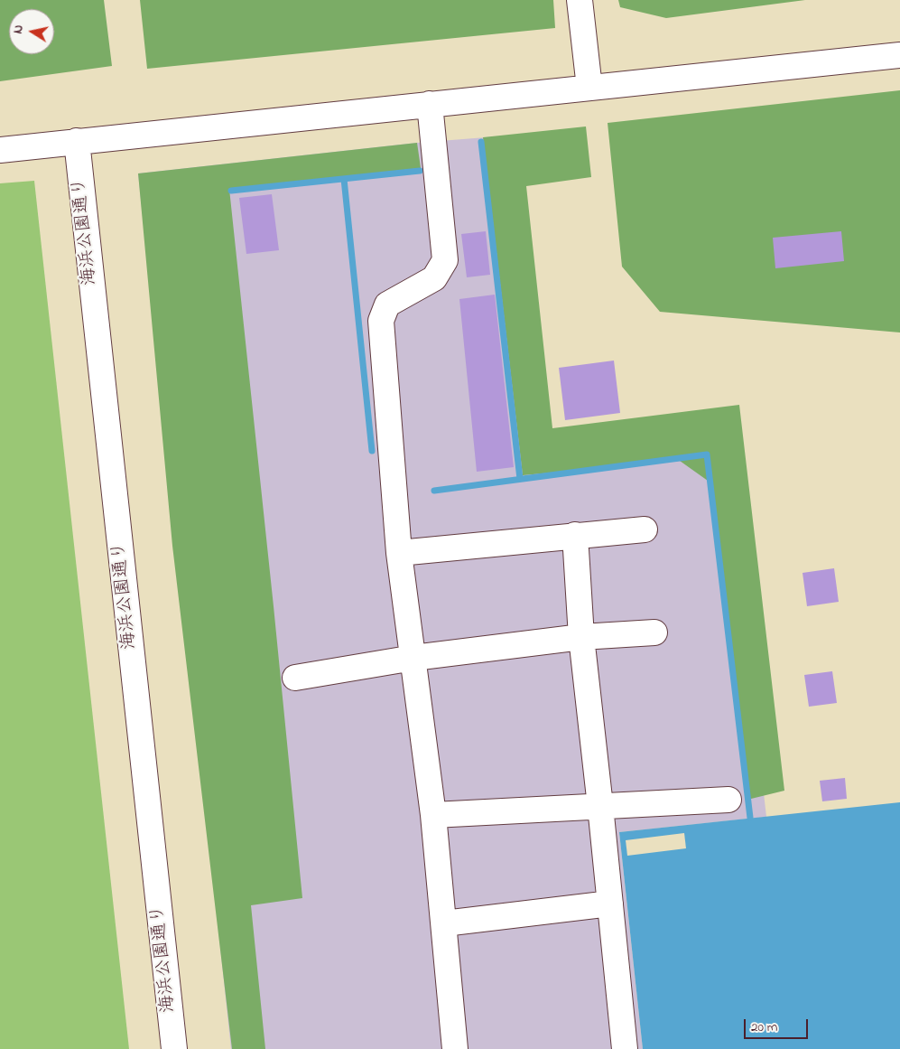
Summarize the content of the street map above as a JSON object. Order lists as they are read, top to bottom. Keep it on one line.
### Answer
{"streets":{"street":["海浜公園通り"]},"scale_bar":"20 m","north":"left"}
